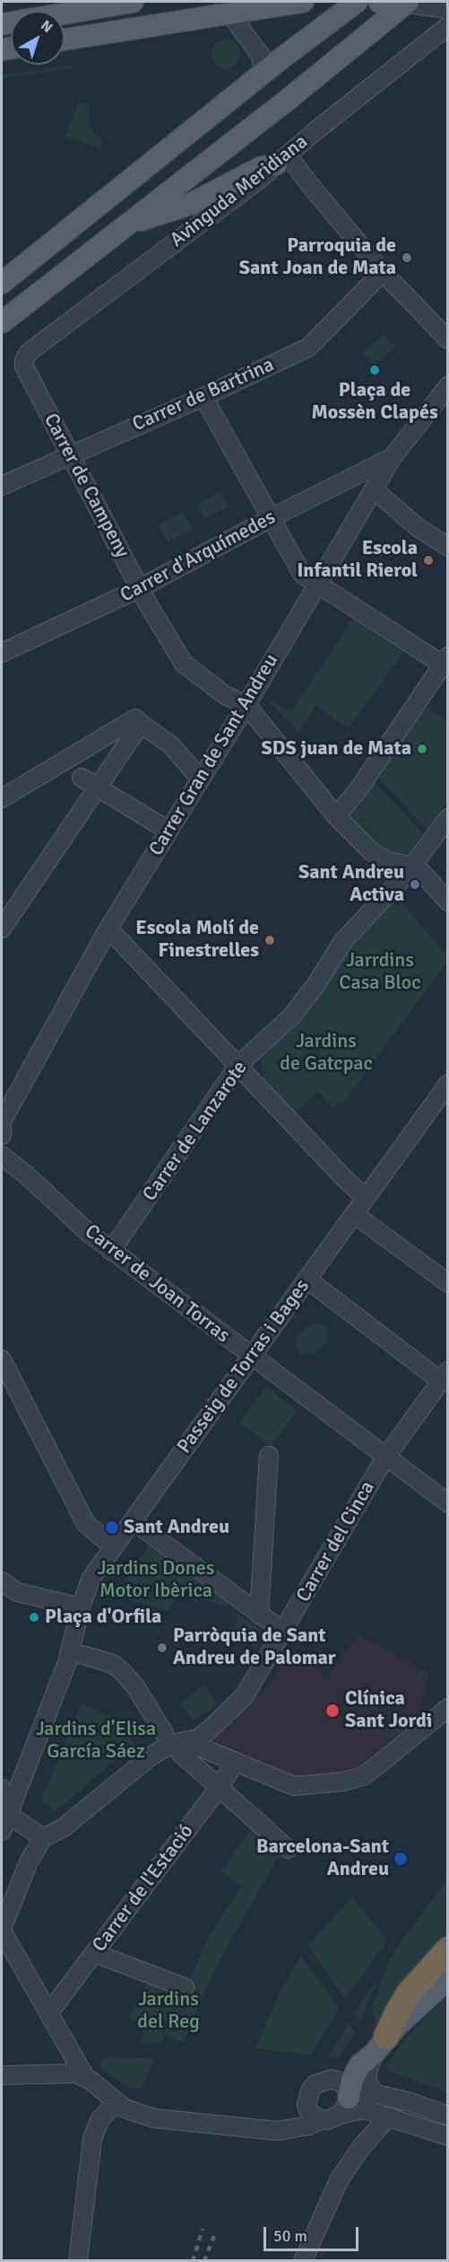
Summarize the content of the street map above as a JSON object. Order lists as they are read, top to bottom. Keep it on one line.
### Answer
{"streets":{"street":["Avinguda Meridiana","Carrer de Bartrina","Carrer de Campeny","Carrer d'Arquímedes","Carrer Gran de Sant Andreu","Carrer de Lanzarote","Carrer de Joan Torras","Passeig de Torras i Bages","Carrer del Cinca","Carrer de l'Estació"]},"crossings":[["Avinguda Meridiana","Carrer de Campeny"],["Carrer de Bartrina","Carrer de Campeny"],["Carrer de Campeny","Carrer d'Arquímedes"],["Carrer de Campeny","Carrer Gran de Sant Andreu"],["Carrer d'Arquímedes","Carrer Gran de Sant Andreu"],["Carrer de Lanzarote","Carrer de Joan Torras"],["Carrer de Joan Torras","Passeig de Torras i Bages"],["Carrer de Joan Torras","Carrer del Cinca"]],"parks":["Jarrdins Casa Bloc","Jardins de Gatcpac","Jardins Dones Motor Ibèrica","Jardins d'Elisa García Sáez","Jardins del Reg"],"places":["Parroquia de Sant Joan de Mata","Plaça de Mossèn Clapés","Escola Infantil Rierol","SDS juan de Mata","Sant Andreu Activa","Escola Molí de Finestrelles","Sant Andreu","Plaça d'Orfila","Parròquia de Sant Andreu de Palomar","Clínica Sant Jordi","Barcelona-Sant Andreu"],"scale_bar":"50 m","north":"top right"}
